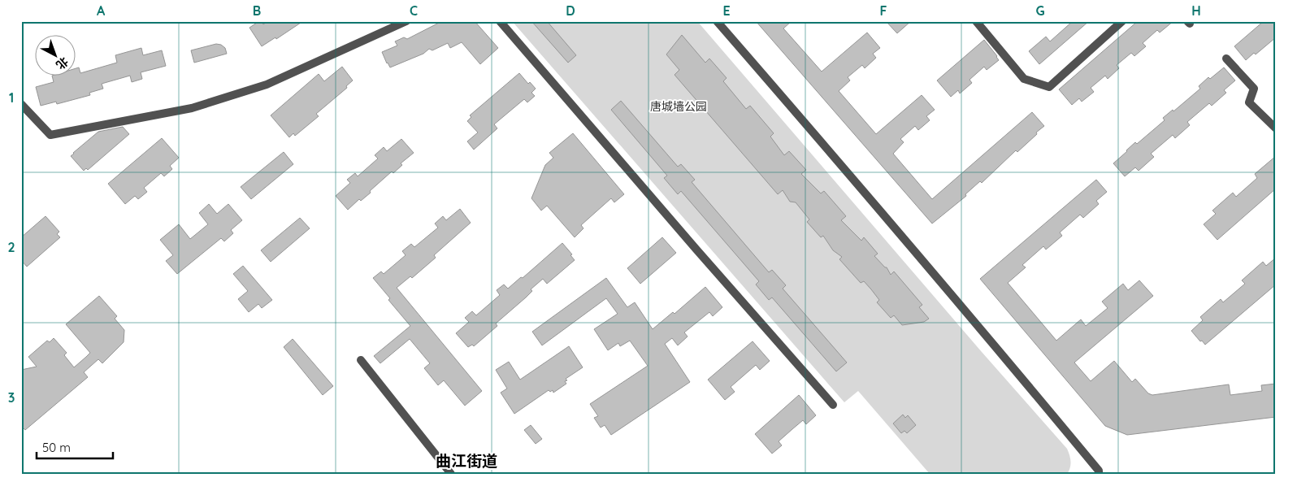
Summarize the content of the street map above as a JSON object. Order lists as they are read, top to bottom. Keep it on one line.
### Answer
{"districts":["曲江街道"],"parks":["唐城墙公园"],"scale_bar":"50 m","north":"bottom right","grid":{"columns":["A","B","C","D","E","F","G","H"],"rows":["1","2","3"]}}
